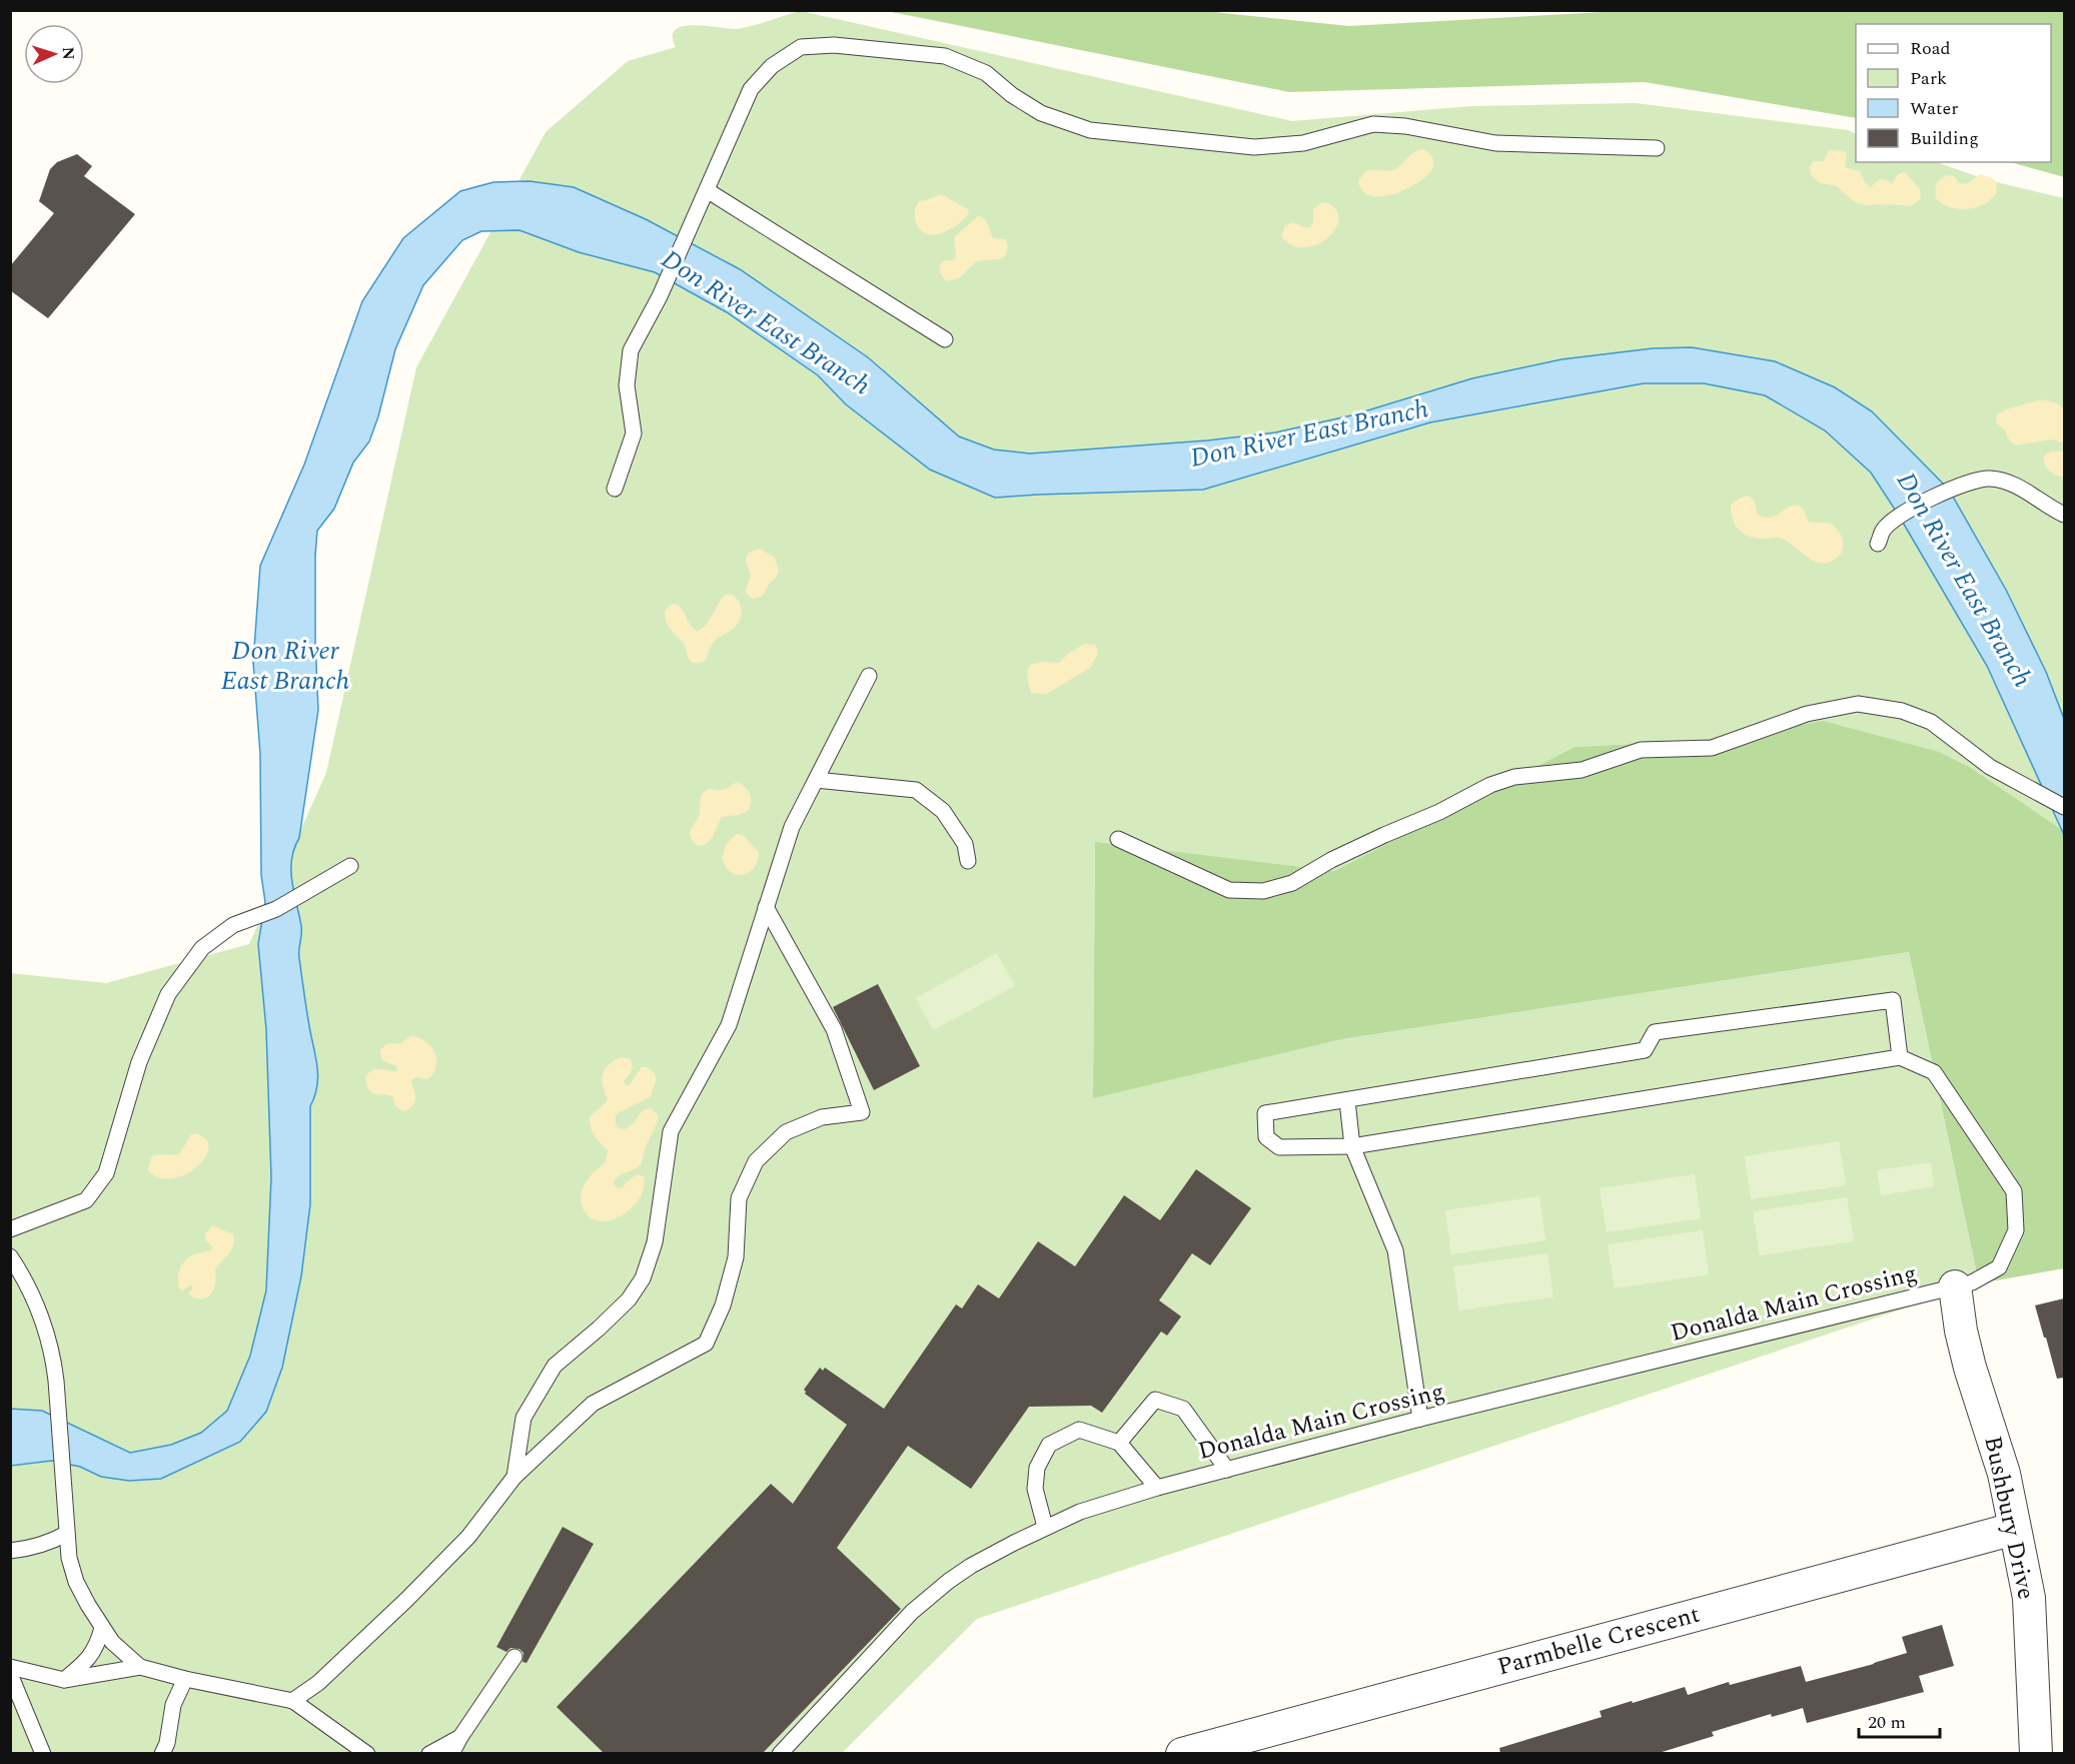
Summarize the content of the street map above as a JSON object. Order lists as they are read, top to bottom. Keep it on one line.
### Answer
{"streets":{"street":["Bushbury Drive","Parmbelle Crescent"],"lane":["Donalda Main Crossing"]},"crossings":[["Donalda Main Crossing","Bushbury Drive"],["Bushbury Drive","Parmbelle Crescent"]],"water":["Don River East Branch"],"legend":["Road","Park","Water","Building"],"scale_bar":"20 m","north":"right"}
